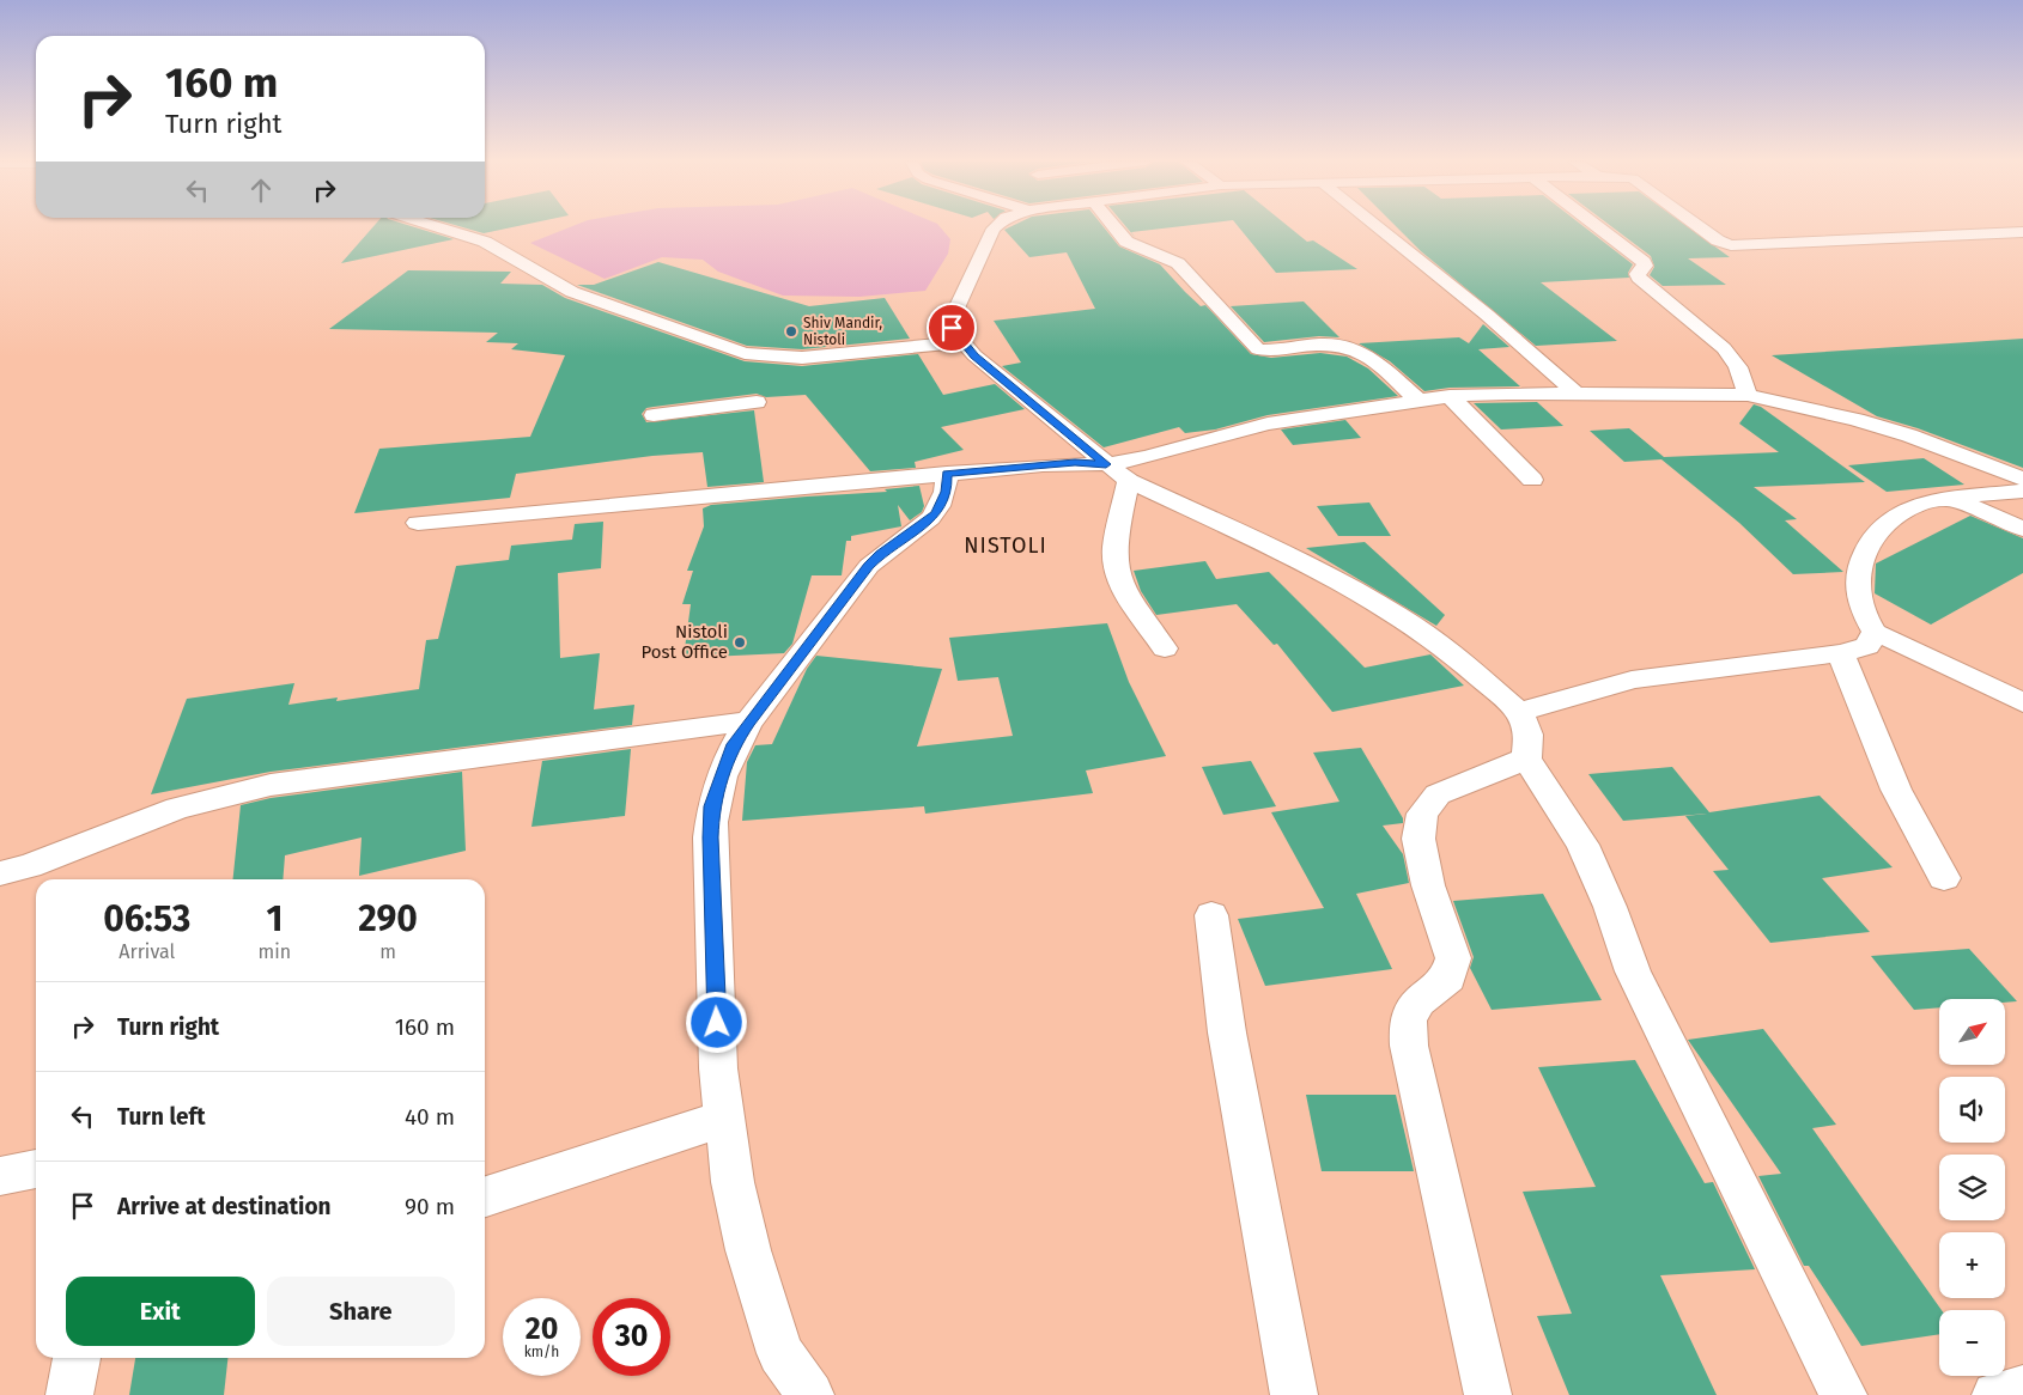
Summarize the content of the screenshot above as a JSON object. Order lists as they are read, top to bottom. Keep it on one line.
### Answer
{"districts":["NISTOLI"],"places":["Shiv Mandir, Nistoli","Nistoli Post Office"],"north":"top right","page":{"turn":["160 m","Turn right"],"eta":["06:53","Arrival","1","min","290","m"],"list":[{"name":"Turn right","value":"160 m"},{"name":"Turn left","value":"40 m"},{"name":"Arrive at destination","value":"90 m"}],"map_buttons":["+","−"],"buttons":["Exit","Share"],"speed":"20 km/h","limit":"30"}}
